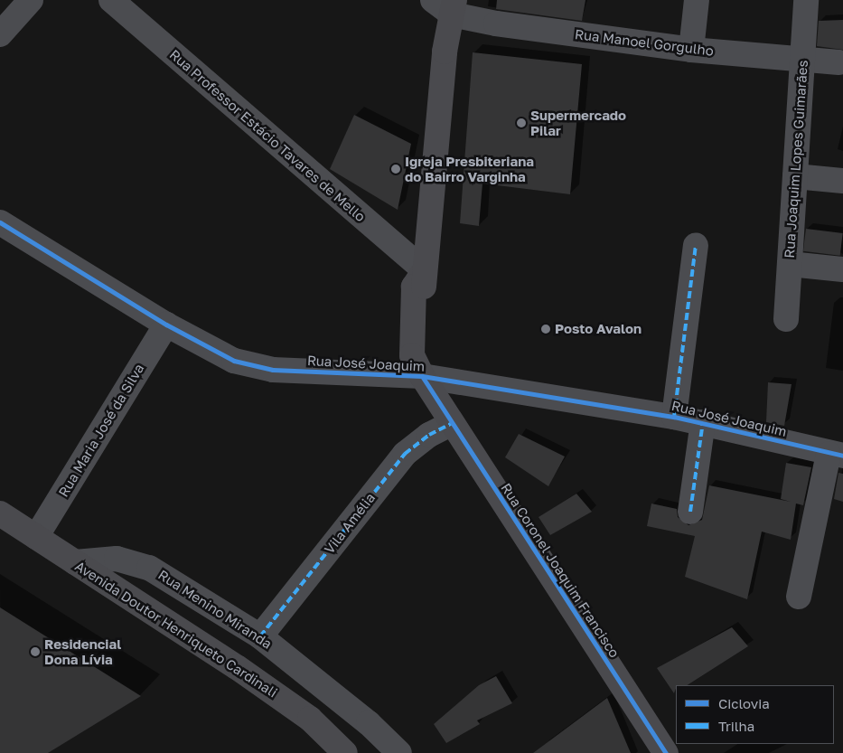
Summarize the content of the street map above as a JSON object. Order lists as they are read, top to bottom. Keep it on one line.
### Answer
{"streets":{"main road":["Rua Coronel Joaquim Francisco","Avenida Doutor Henriqueto Cardinali"],"street":["Rua Manoel Gorgulho","Rua Professor Estácio Tavares de Mello","Rua Joaquim Lopes Guimarães","Rua José Joaquim","Rua Maria José da Silva","Vila Amélia","Rua Menino Miranda"]},"crossings":[["Rua Manoel Gorgulho","Rua Joaquim Lopes Guimarães"],["Rua Professor Estácio Tavares de Mello","Rua Coronel Joaquim Francisco"],["Rua José Joaquim","Rua Maria José da Silva"],["Rua José Joaquim","Rua Coronel Joaquim Francisco"],["Rua Maria José da Silva","Avenida Doutor Henriqueto Cardinali"],["Vila Amélia","Rua Coronel Joaquim Francisco"],["Vila Amélia","Rua Menino Miranda"],["Rua Menino Miranda","Avenida Doutor Henriqueto Cardinali"]],"places":["Supermercado Pilar","Igreja Presbiteriana do Bairro Varginha","Posto Avalon","Residencial Dona Lívia"],"legend":["Ciclovia","Trilha"]}
